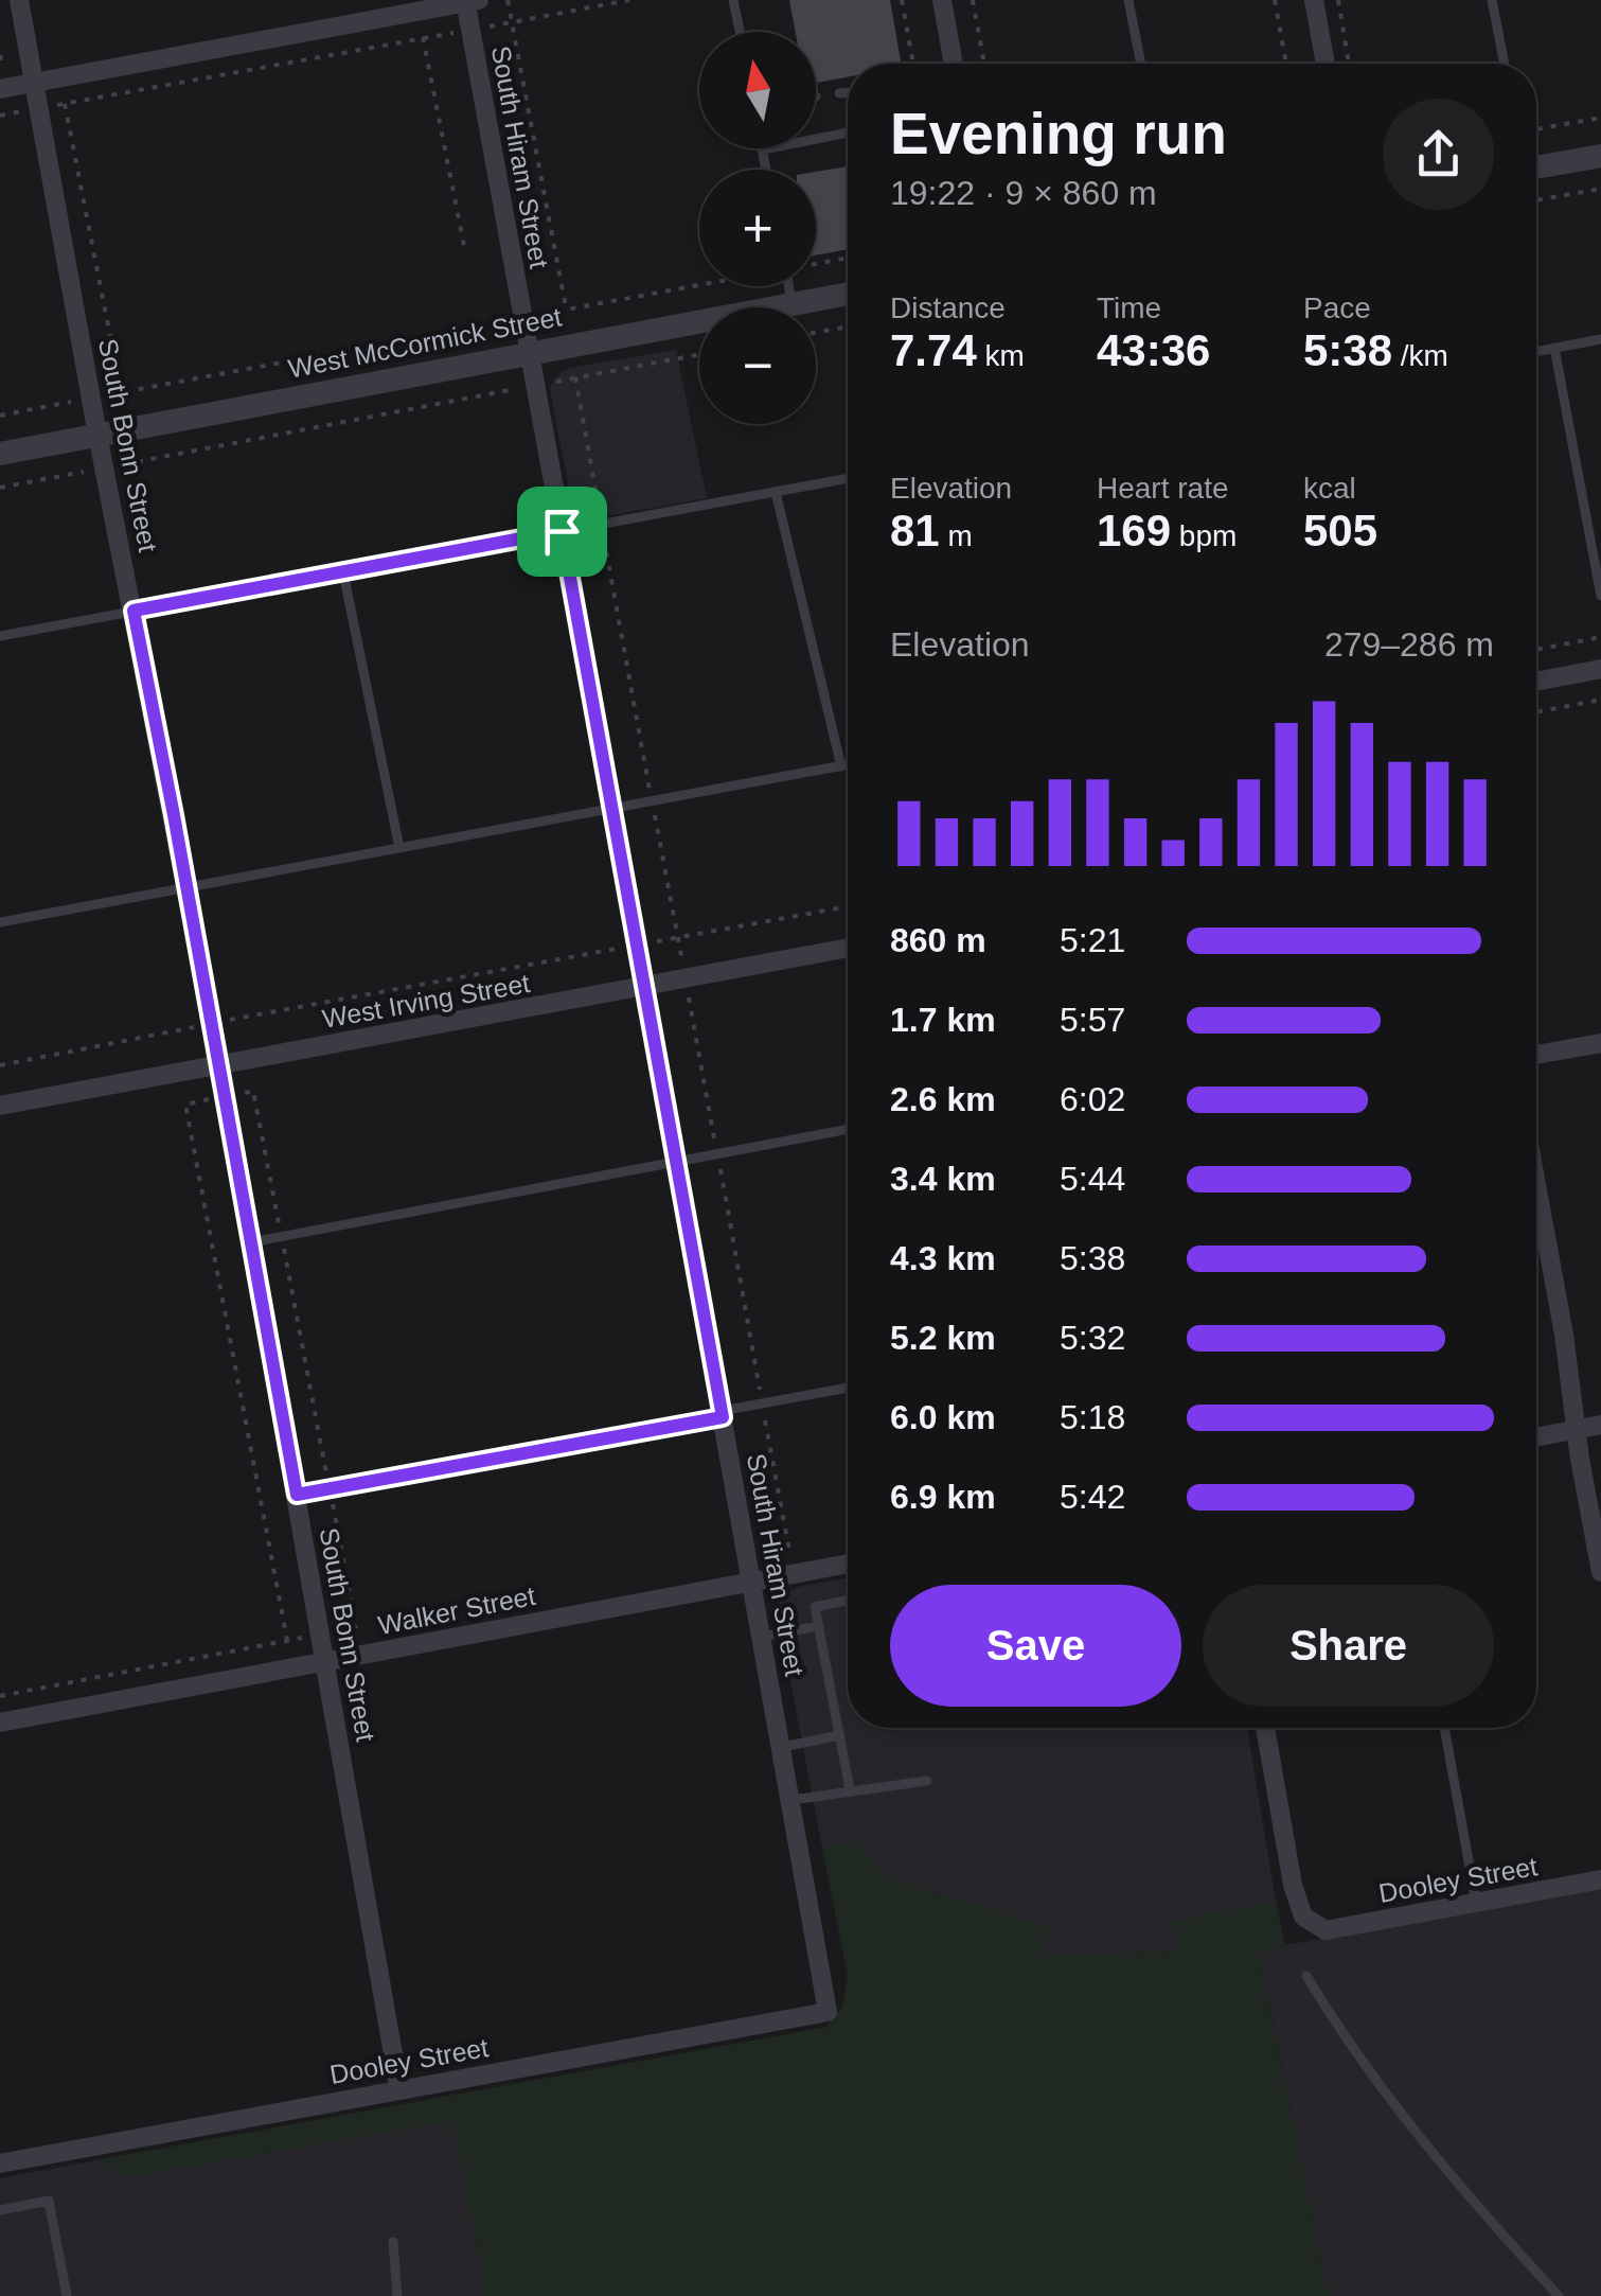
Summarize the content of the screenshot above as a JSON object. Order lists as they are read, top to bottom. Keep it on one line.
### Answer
{"streets":{"street":["South Hiram Street","West McCormick Street","South Bonn Street","West Irving Street","Walker Street","Dooley Street"]},"crossings":[["South Hiram Street","West McCormick Street"],["South Hiram Street","West Irving Street"],["South Hiram Street","Walker Street"],["South Hiram Street","Dooley Street"],["West McCormick Street","South Bonn Street"],["South Bonn Street","West Irving Street"],["South Bonn Street","Walker Street"],["South Bonn Street","Dooley Street"]],"north":"top","page":{"map_buttons":["+","−"],"heading":["Evening run","19:22 · 9 × 860 m"],"stats":[["Distance","7.74 km"],["Time","43:36"],["Pace","5:38 /km"],["Elevation","81 m"],["Heart rate","169 bpm"],["kcal","505"]],"chart":["Elevation","279–286 m"],"list":[{"name":"860 m","note":"5:21"},{"name":"1.7 km","note":"5:57"},{"name":"2.6 km","note":"6:02"},{"name":"3.4 km","note":"5:44"},{"name":"4.3 km","note":"5:38"},{"name":"5.2 km","note":"5:32"},{"name":"6.0 km","note":"5:18"},{"name":"6.9 km","note":"5:42"}],"buttons":["Save","Share"]}}
